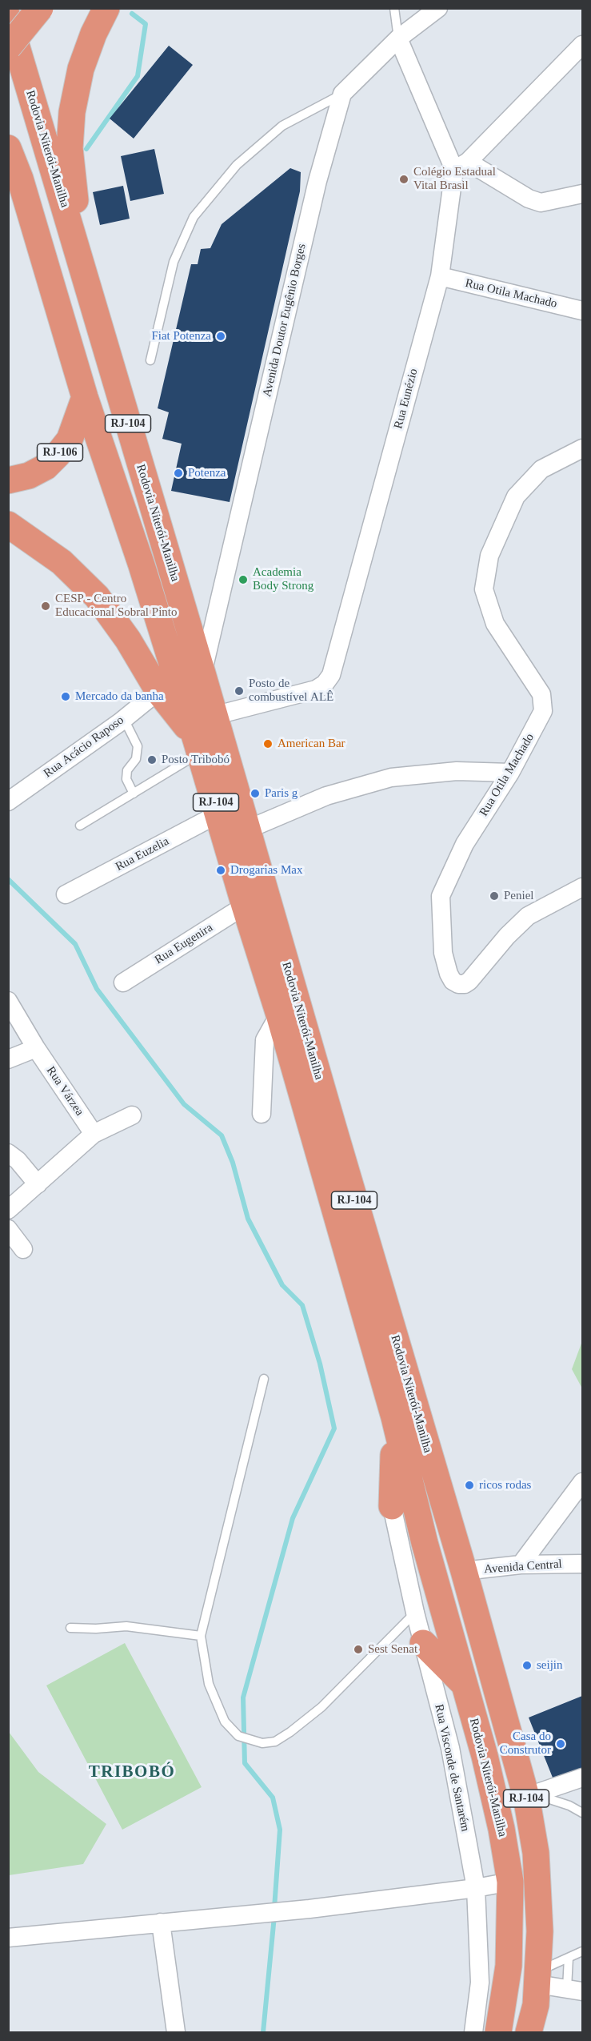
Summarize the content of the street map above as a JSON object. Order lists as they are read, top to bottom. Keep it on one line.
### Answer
{"streets":{"highway":["Rodovia Niterói-Manilha","RJ-104","RJ-106"],"street":["Rua Otila Machado","Avenida Doutor Eugênio Borges","Rua Eunézio","Rua Acácio Raposo","Rua Euzelia","Rua Eugenira","Rua Várzea","Avenida Central","Rua Visconde de Santarém"]},"crossings":[["Rodovia Niterói-Manilha","Avenida Doutor Eugênio Borges"],["Rodovia Niterói-Manilha","Rua Eunézio"],["Rodovia Niterói-Manilha","RJ-106"],["Rodovia Niterói-Manilha","Rua Euzelia"],["Rodovia Niterói-Manilha","Rua Eugenira"],["Rodovia Niterói-Manilha","Avenida Central"],["Rua Otila Machado","Rua Eunézio"]],"districts":["TRIBOBÓ"],"places":["Colégio Estadual Vital Brasil","Fiat Potenza","Potenza","Academia Body Strong","CESP - Centro Educacional Sobral Pinto","Posto de combustível ALÊ","Mercado da banha","American Bar","Posto Tribobó","Paris g","Drogarias Max","Peniel","ricos rodas","Sest Senat","seijin","Casa do Construtor"]}
